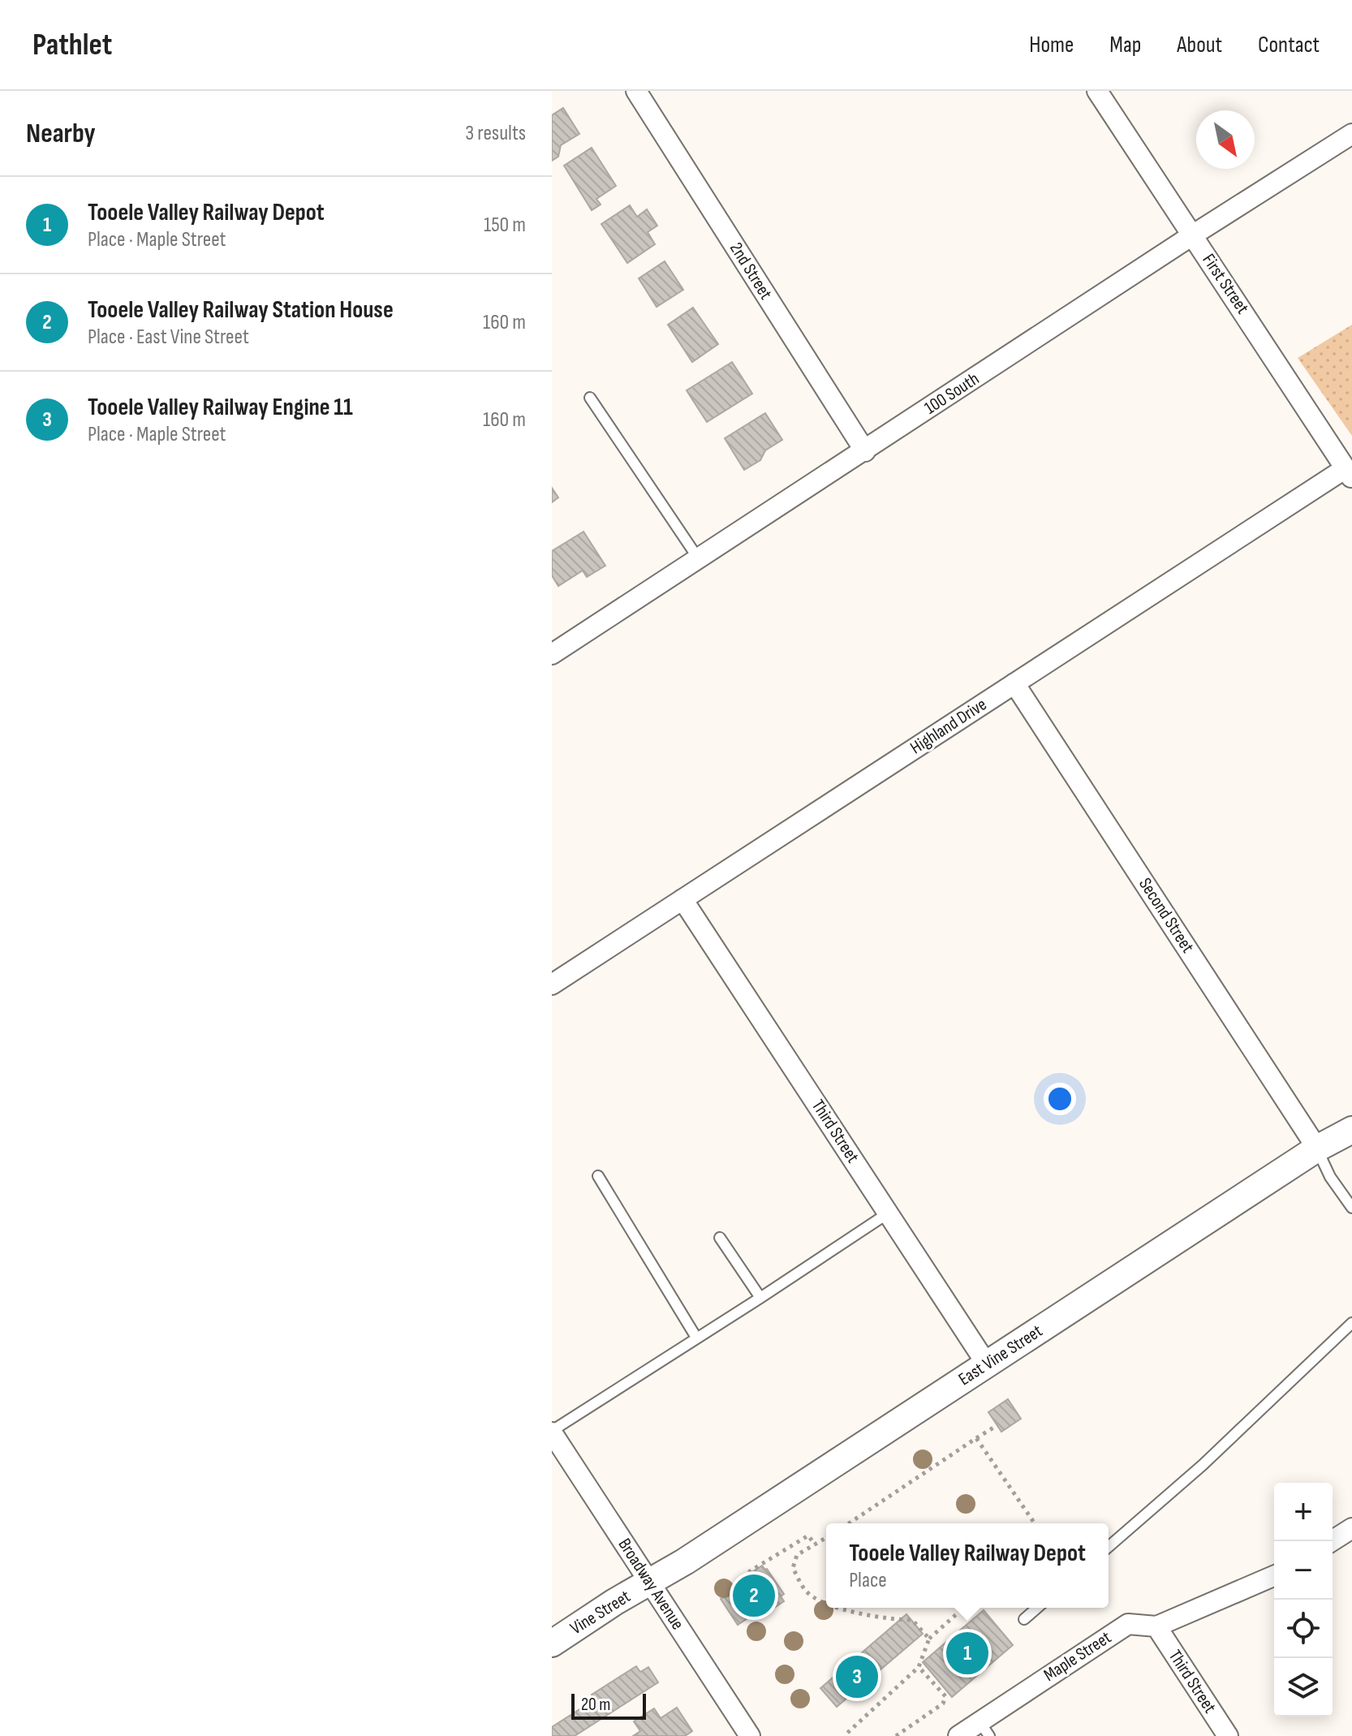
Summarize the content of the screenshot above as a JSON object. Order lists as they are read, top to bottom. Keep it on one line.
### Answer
{"streets":{"street":["2nd Street","First Street","100 South","Highland Drive","Second Street","Third Street","East Vine Street","Broadway Avenue","Vine Street","Maple Street"]},"crossings":[["2nd Street","100 South"],["First Street","100 South"],["First Street","Highland Drive"],["Highland Drive","Second Street"],["Highland Drive","Third Street"],["Second Street","East Vine Street"],["Third Street","East Vine Street"],["Third Street","Maple Street"],["East Vine Street","Broadway Avenue"],["East Vine Street","Vine Street"],["Broadway Avenue","Vine Street"]],"scale_bar":"20 m","north":"bottom right","page":{"header":"Pathlet","nav":["Home","Map","About","Contact"],"heading":["Nearby","3 results"],"list":[{"mark":"1","name":"Tooele Valley Railway Depot","note":"Place · Maple Street","value":"150 m"},{"mark":"2","name":"Tooele Valley Railway Station House","note":"Place · East Vine Street","value":"160 m"},{"mark":"3","name":"Tooele Valley Railway Engine 11","note":"Place · Maple Street","value":"160 m"}],"map_buttons":["+","−"],"popup":["Tooele Valley Railway Depot","Place"],"pins":["2","1","3"],"scale":"20 m"}}
